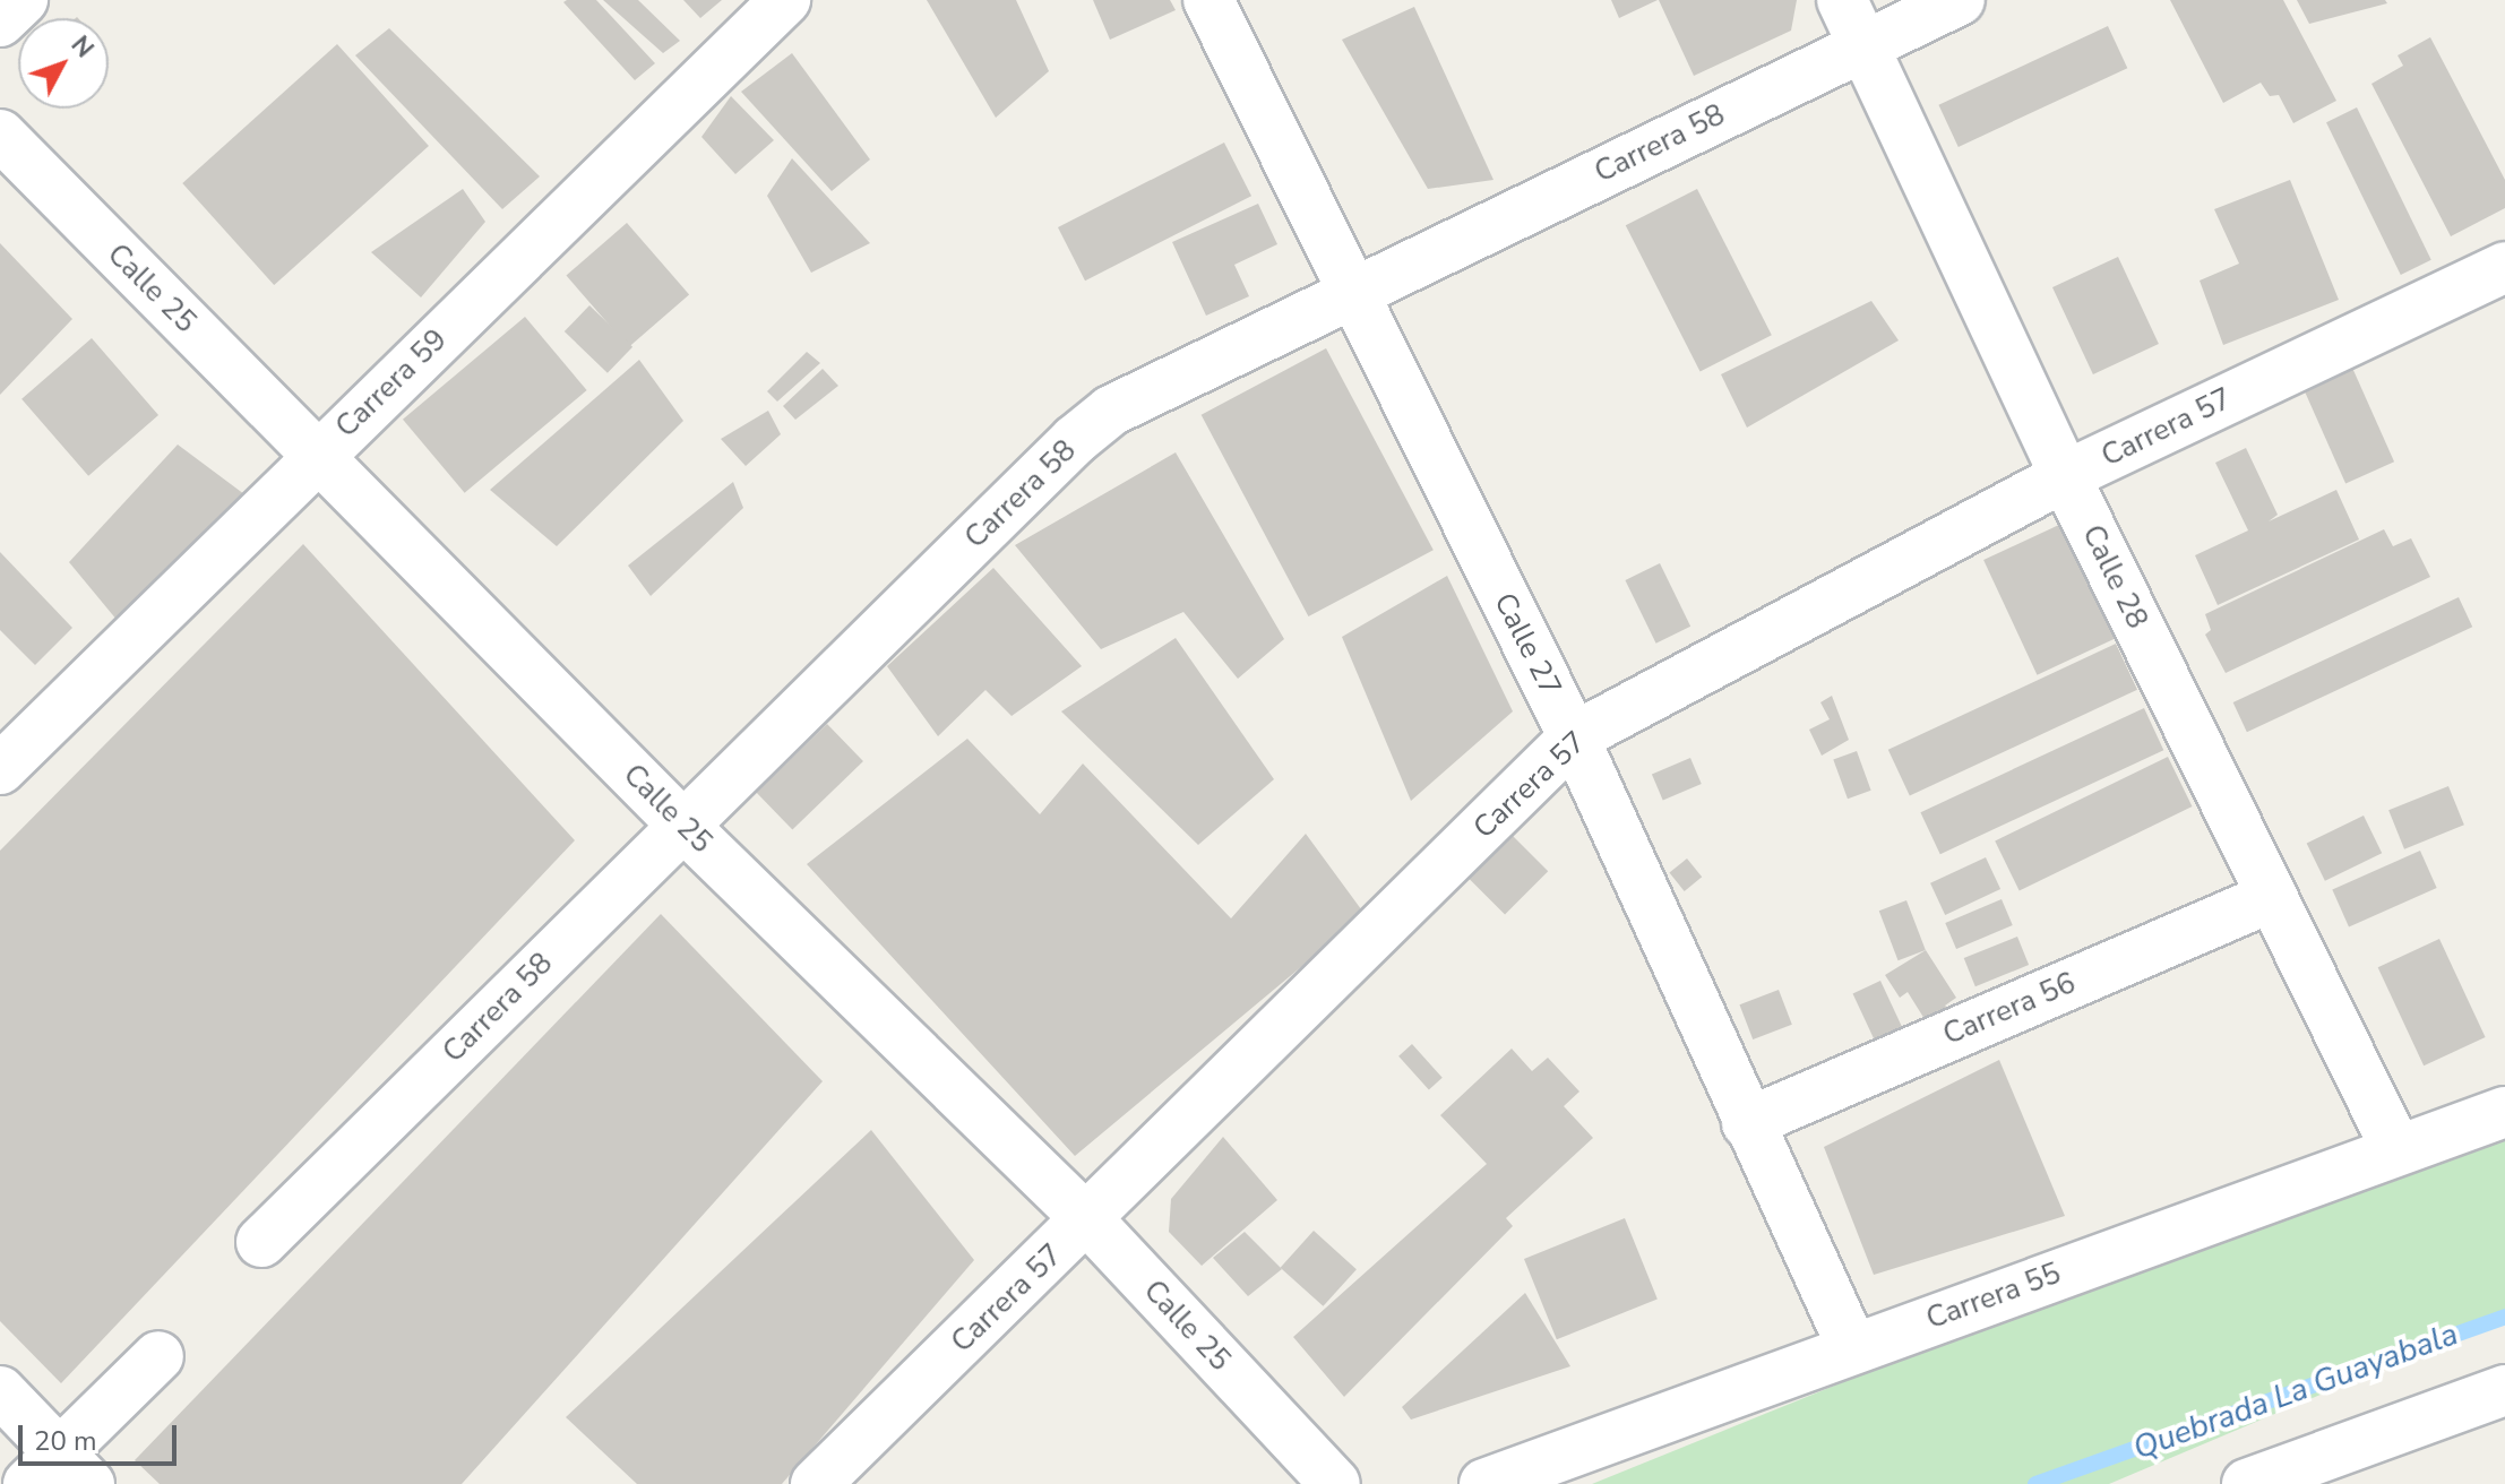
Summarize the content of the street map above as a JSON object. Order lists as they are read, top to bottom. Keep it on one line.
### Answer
{"streets":{"street":["Carrera 58","Calle 25","Carrera 59","Carrera 57","Calle 28","Calle 27","Carrera 56","Carrera 55"]},"crossings":[["Carrera 58","Calle 25"],["Carrera 58","Calle 28"],["Carrera 58","Calle 27"],["Calle 25","Carrera 59"],["Calle 25","Carrera 57"],["Carrera 57","Calle 28"],["Carrera 57","Calle 27"],["Calle 28","Carrera 56"],["Calle 28","Carrera 55"],["Calle 27","Carrera 56"],["Calle 27","Carrera 55"]],"water":["Quebrada La Guayabala"],"scale_bar":"20 m","north":"top right"}
